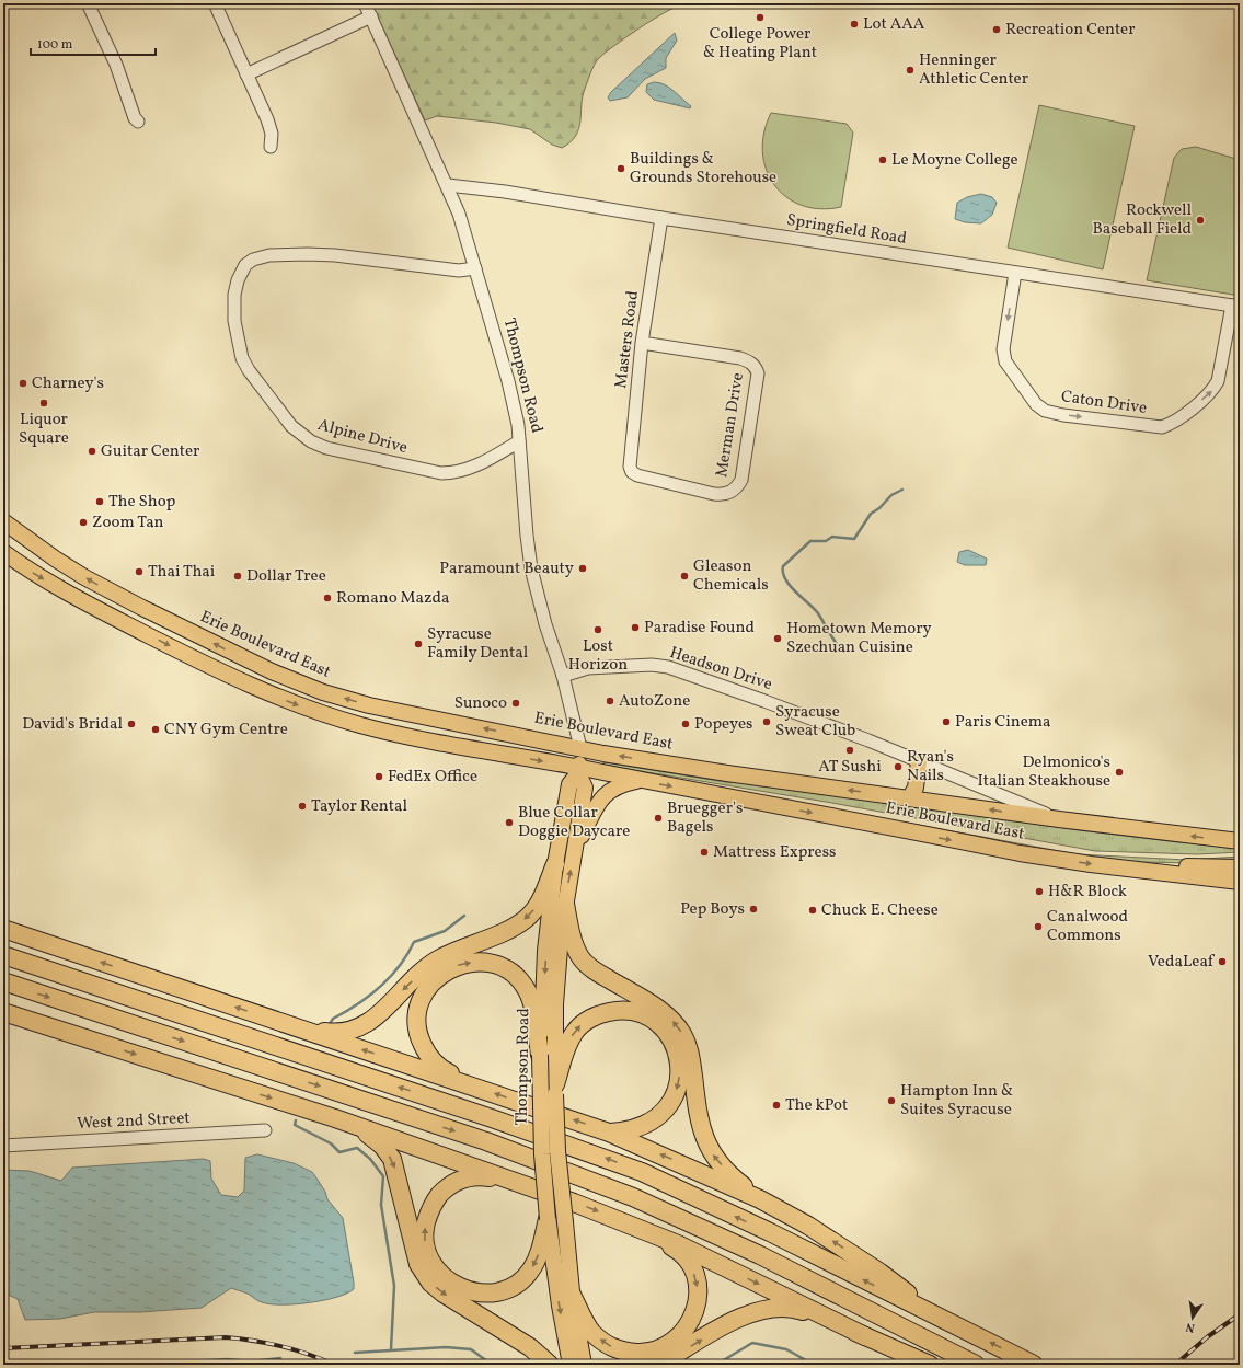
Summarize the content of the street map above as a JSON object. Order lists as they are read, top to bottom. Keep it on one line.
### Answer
{"streets":{"main road":["Thompson Road","Erie Boulevard East"],"street":["Springfield Road","Masters Road","Caton Drive","Merman Drive","Alpine Drive","Headson Drive","West 2nd Street"]},"crossings":[["Springfield Road","Masters Road"],["Springfield Road","Thompson Road"],["Springfield Road","Caton Drive"],["Masters Road","Merman Drive"],["Thompson Road","Alpine Drive"],["Thompson Road","Erie Boulevard East"],["Thompson Road","Headson Drive"],["Erie Boulevard East","Headson Drive"]],"places":["College Power & Heating Plant","Lot AAA","Recreation Center","Henninger Athletic Center","Le Moyne College","Buildings & Grounds Storehouse","Rockwell Baseball Field","Charney's","Liquor Square","Guitar Center","The Shop","Zoom Tan","Paramount Beauty","Thai Thai","Dollar Tree","Gleason Chemicals","Romano Mazda","Paradise Found","Lost Horizon","Hometown Memory Szechuan Cuisine","Syracuse Family Dental","AutoZone","Sunoco","Syracuse Sweat Club","Paris Cinema","David's Bridal","Popeyes","CNY Gym Centre","AT Sushi","Ryan's Nails","Delmonico's Italian Steakhouse","FedEx Office","Taylor Rental","Bruegger's Bagels","Blue Collar Doggie Daycare","Mattress Express","H&R Block","Pep Boys","Chuck E. Cheese","Canalwood Commons","VedaLeaf","Hampton Inn & Suites Syracuse","The kPot"],"scale_bar":"100 m","north":"bottom"}
